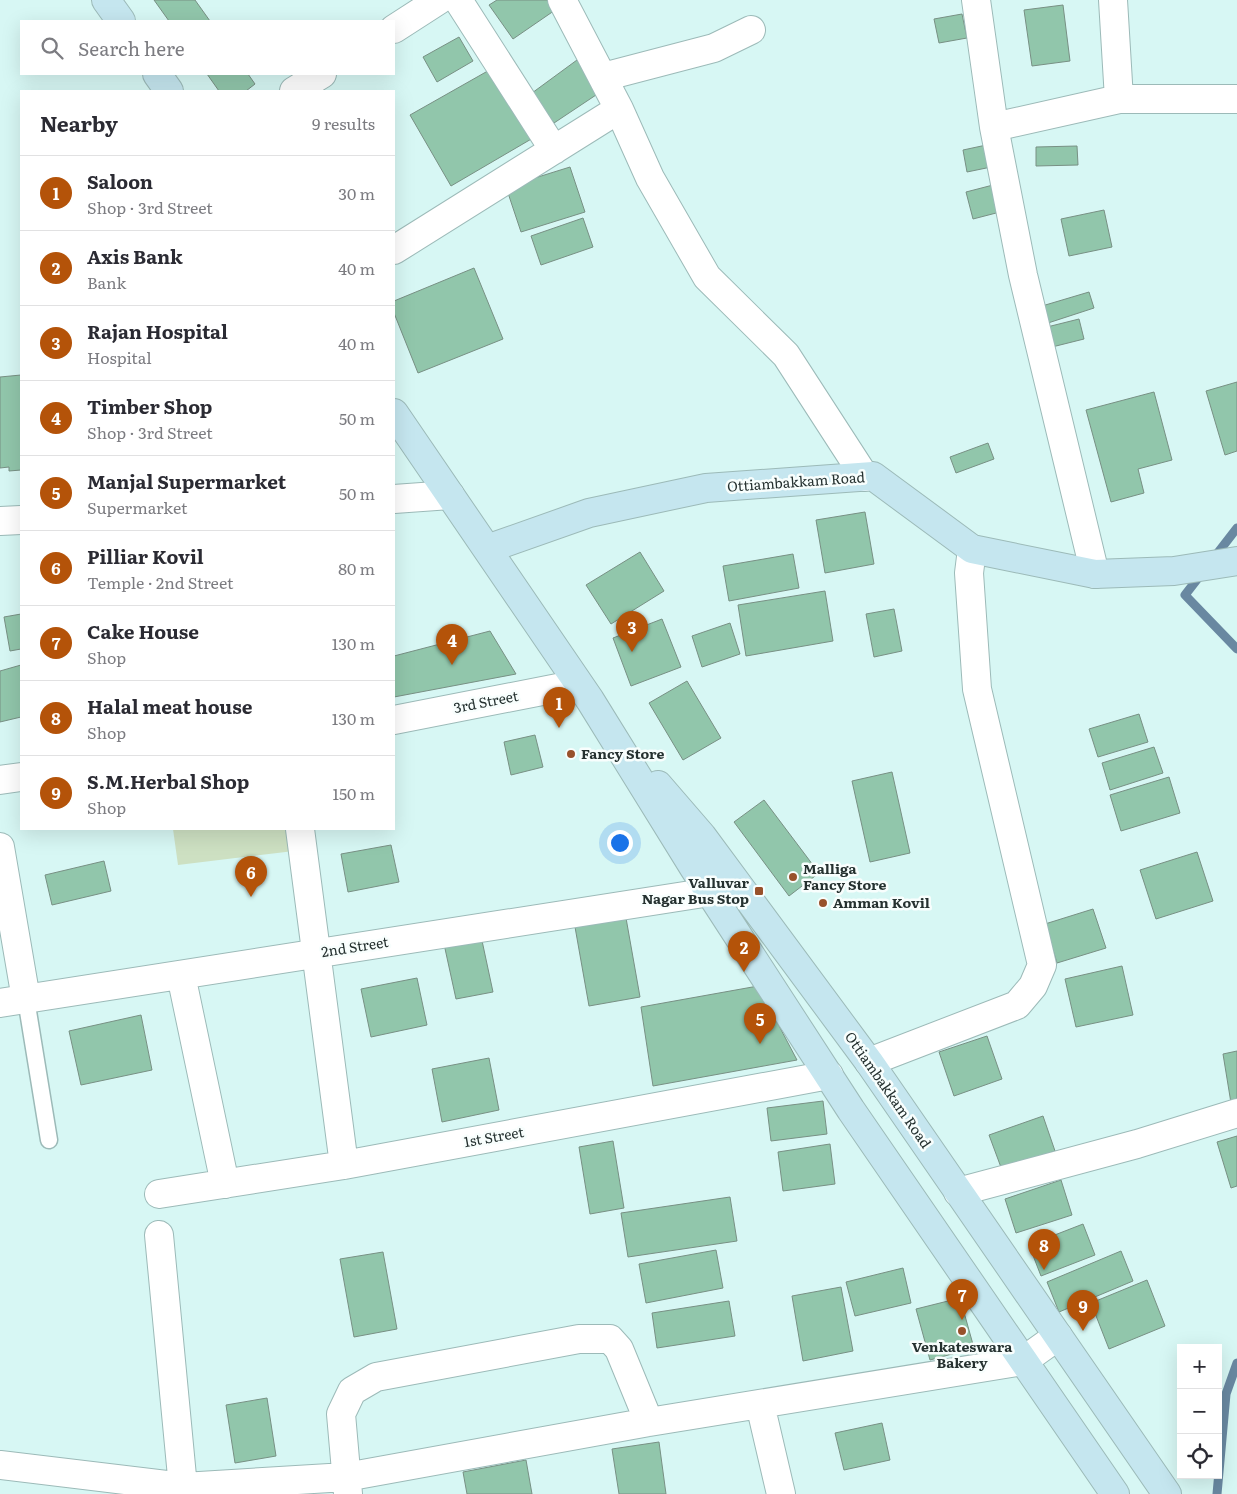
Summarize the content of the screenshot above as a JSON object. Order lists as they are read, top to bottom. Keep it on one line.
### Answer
{"streets":{"street":["Ottiambakkam Road","3rd Street","2nd Street","1st Street"]},"crossings":[["Ottiambakkam Road","3rd Street"],["Ottiambakkam Road","2nd Street"],["Ottiambakkam Road","1st Street"]],"places":{"other":["Fancy Store","Malliga Fancy Store","Amman Kovil","Venkateswara Bakery"],"transit":["Valluvar Nagar Bus Stop"]},"page":{"search":"Search here","heading":["Nearby","9 results"],"list":[{"mark":"1","name":"Saloon","note":"Shop · 3rd Street","value":"30 m"},{"mark":"2","name":"Axis Bank","note":"Bank","value":"40 m"},{"mark":"3","name":"Rajan Hospital","note":"Hospital","value":"40 m"},{"mark":"4","name":"Timber Shop","note":"Shop · 3rd Street","value":"50 m"},{"mark":"5","name":"Manjal Supermarket","note":"Supermarket","value":"50 m"},{"mark":"6","name":"Pilliar Kovil","note":"Temple · 2nd Street","value":"80 m"},{"mark":"7","name":"Cake House","note":"Shop","value":"130 m"},{"mark":"8","name":"Halal meat house","note":"Shop","value":"130 m"},{"mark":"9","name":"S.M.Herbal Shop","note":"Shop","value":"150 m"}],"pins":["3","4","1","6","2","5","8","7","9"],"map_buttons":["+","−"]}}
